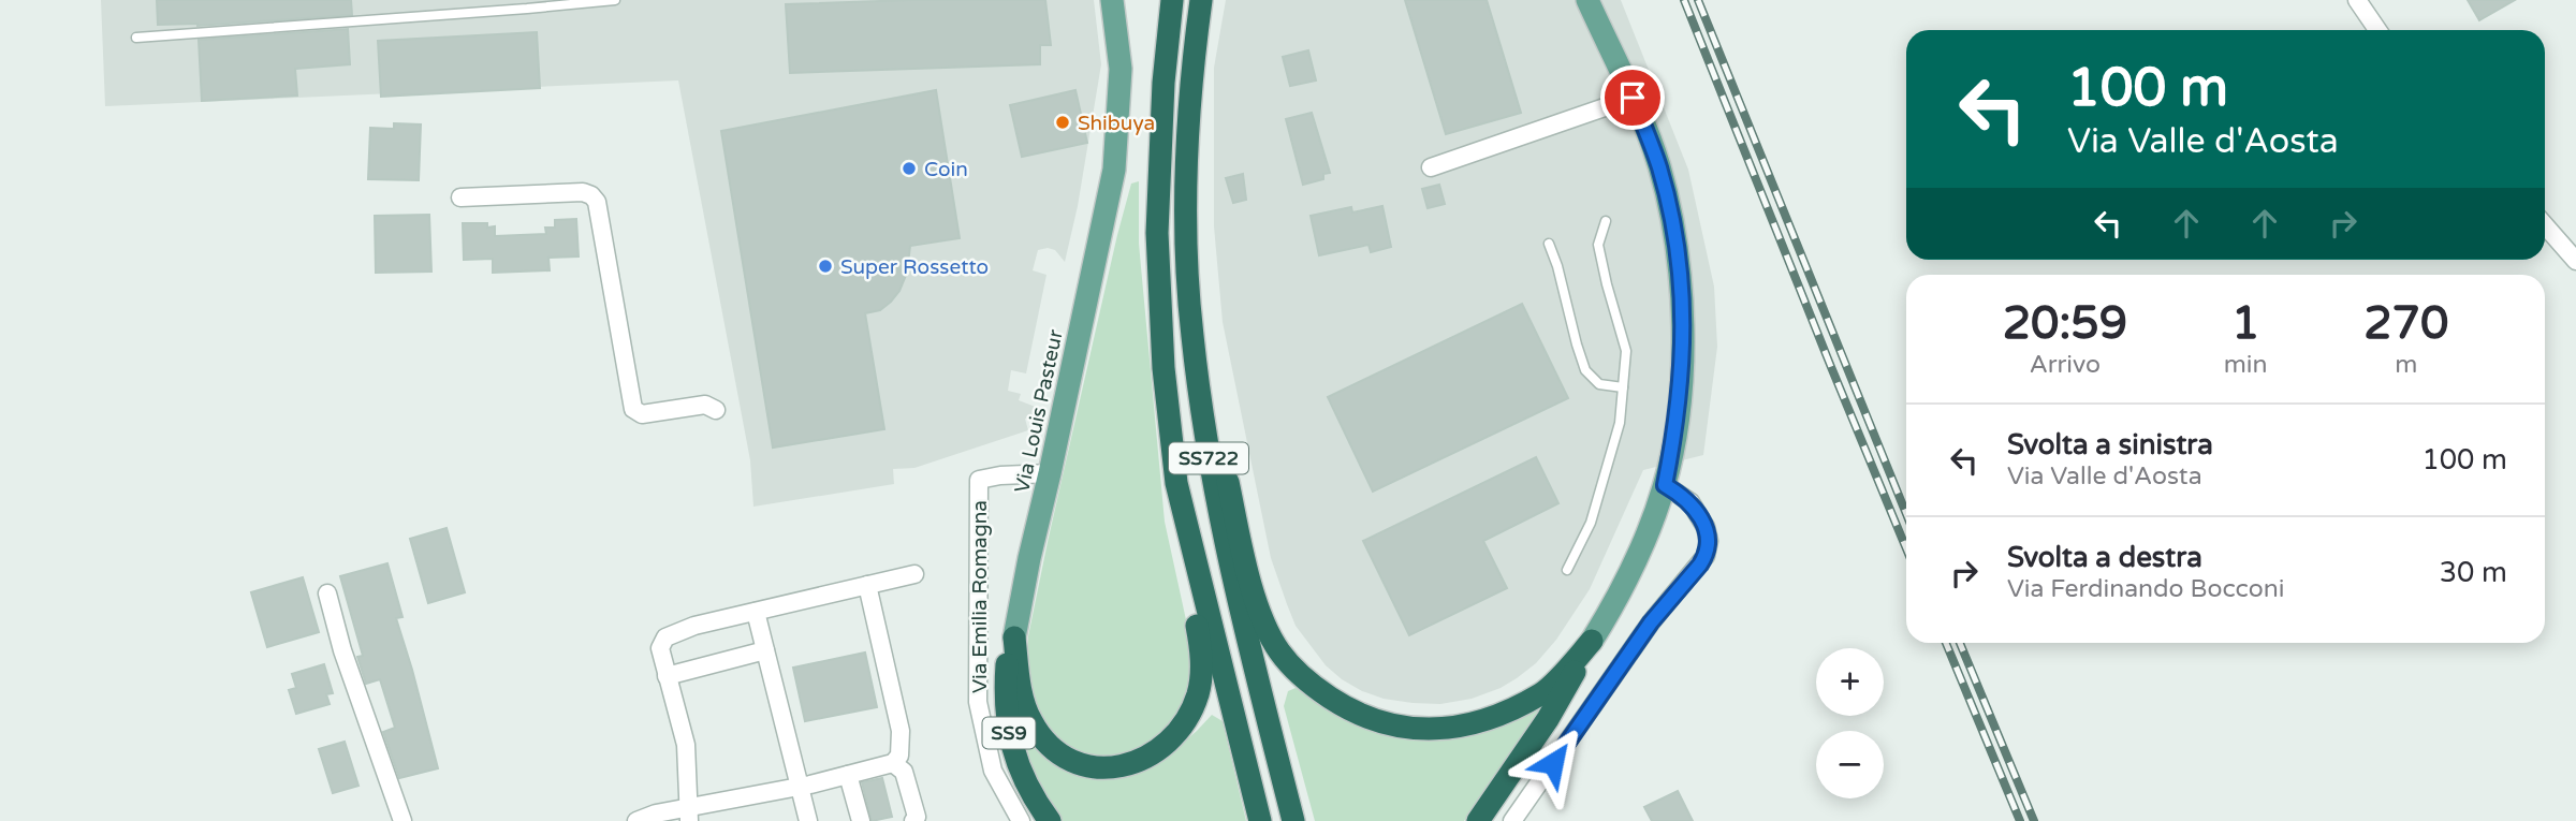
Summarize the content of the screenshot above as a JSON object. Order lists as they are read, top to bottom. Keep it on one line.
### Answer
{"streets":{"highway":["Via Louis Pasteur","SS722","SS9"],"street":["Via Emilia Romagna"]},"crossings":[["Via Louis Pasteur","SS722"],["Via Louis Pasteur","Via Emilia Romagna"]],"places":["Shibuya","Coin","Super Rossetto"],"page":{"turn":["100 m","Via Valle d'Aosta"],"eta":["20:59","Arrivo","1","min","270","m"],"list":[{"name":"Svolta a sinistra","note":"Via Valle d'Aosta","value":"100 m"},{"name":"Svolta a destra","note":"Via Ferdinando Bocconi","value":"30 m"}],"map_buttons":["+","−"]}}
